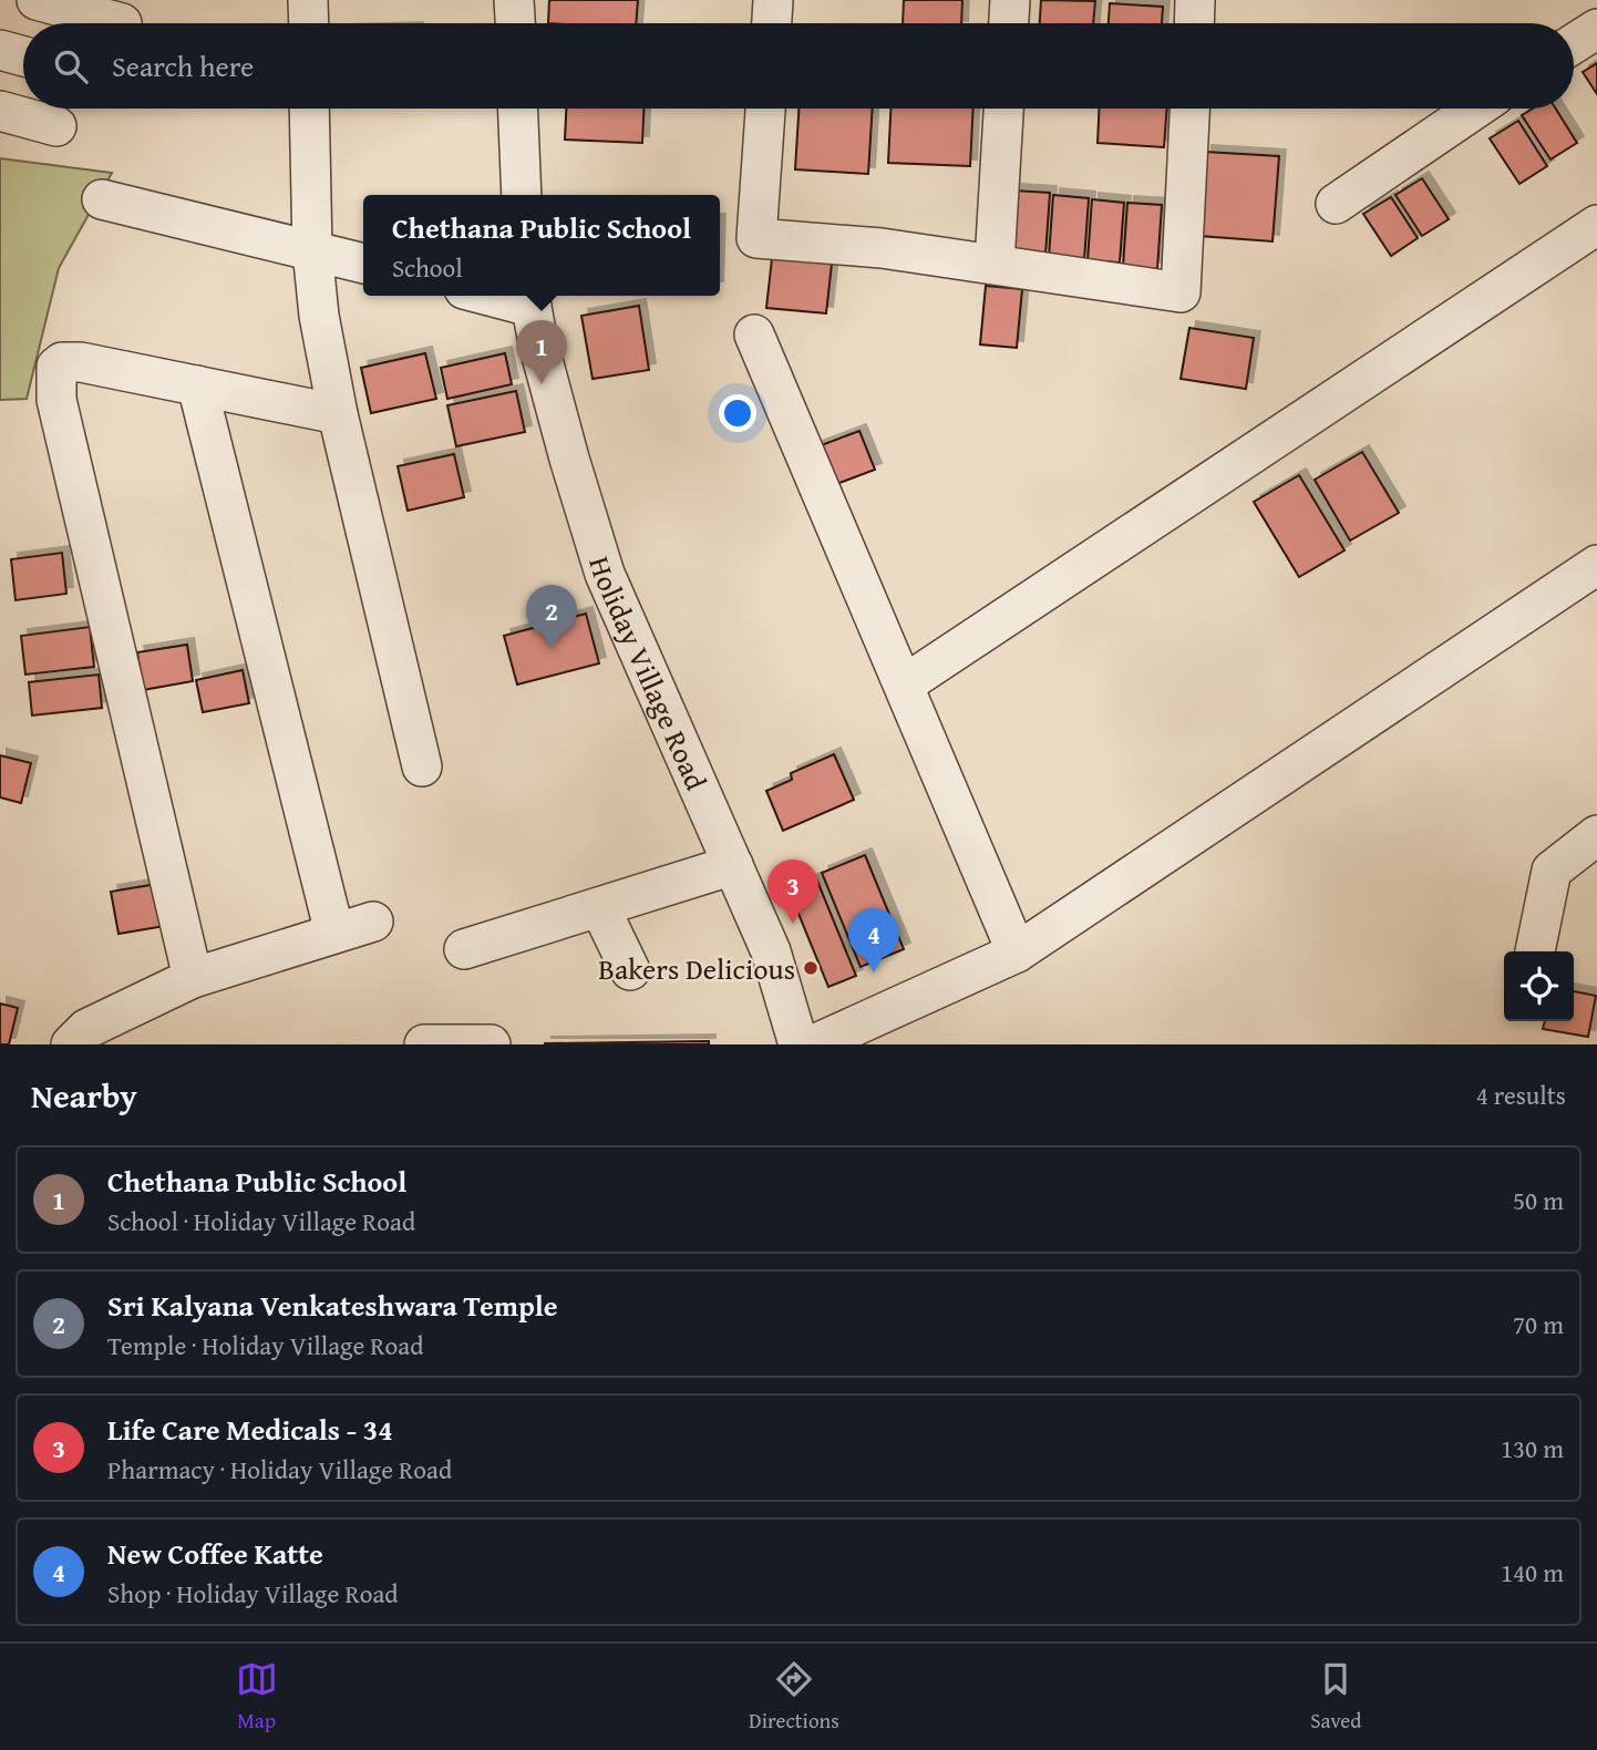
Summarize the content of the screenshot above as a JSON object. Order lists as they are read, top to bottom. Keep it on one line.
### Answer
{"streets":{"street":["Holiday Village Road"]},"places":["Bakers Delicious"],"page":{"search":"Search here","popup":["Chethana Public School","School"],"pins":["1","2","3","4"],"heading":["Nearby","4 results"],"list":[{"mark":"1","name":"Chethana Public School","note":"School · Holiday Village Road","value":"50 m"},{"mark":"2","name":"Sri Kalyana Venkateshwara Temple","note":"Temple · Holiday Village Road","value":"70 m"},{"mark":"3","name":"Life Care Medicals - 34","note":"Pharmacy · Holiday Village Road","value":"130 m"},{"mark":"4","name":"New Coffee Katte","note":"Shop · Holiday Village Road","value":"140 m"}],"nav":["Map","Directions","Saved"]}}
